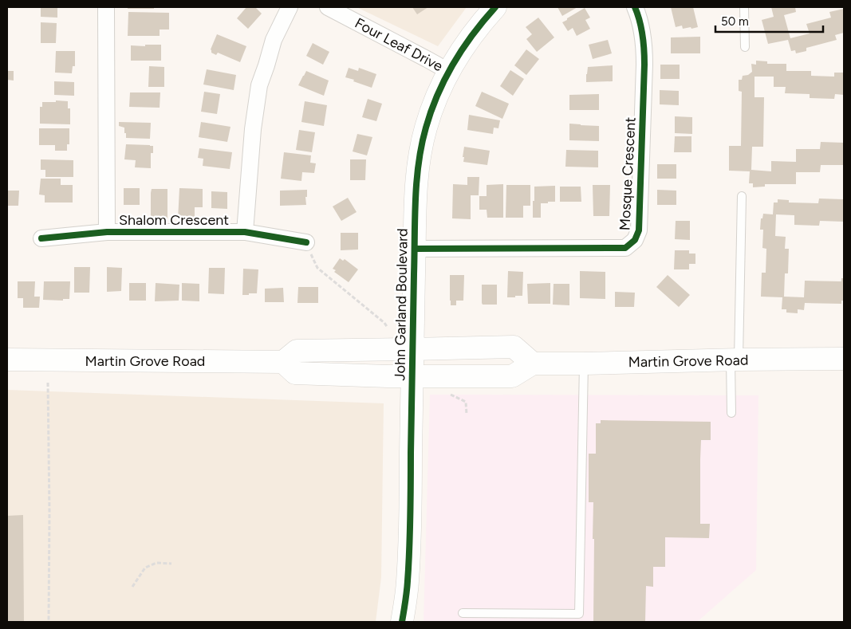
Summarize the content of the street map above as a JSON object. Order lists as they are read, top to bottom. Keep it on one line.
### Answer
{"streets":{"main road":["John Garland Boulevard","Martin Grove Road"],"street":["Four Leaf Drive","Mosque Crescent","Shalom Crescent"]},"crossings":[["Four Leaf Drive","John Garland Boulevard"],["Mosque Crescent","John Garland Boulevard"]],"scale_bar":"50 m"}
